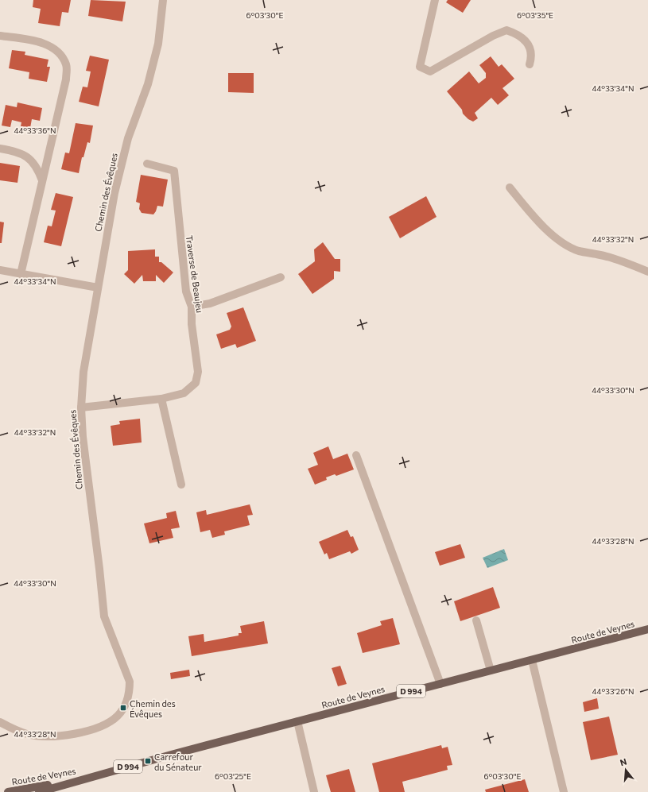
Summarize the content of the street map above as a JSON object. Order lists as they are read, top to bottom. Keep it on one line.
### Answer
{"streets":{"main road":["Route de Veynes","D 994"],"street":["Chemin des Évêques","Traverse de Beaujeu"]},"crossings":[["Chemin des Évêques","Traverse de Beaujeu"]],"places":{"transit":["Chemin des Évêques","Carrefour du Sénateur"]},"north":"top","coordinates":["6°03'30\"E","6°03'35\"E","44°33'34\"N","44°33'36\"N","44°33'32\"N","44°33'30\"N","44°33'28\"N","44°33'26\"N","6°03'25\"E"]}
